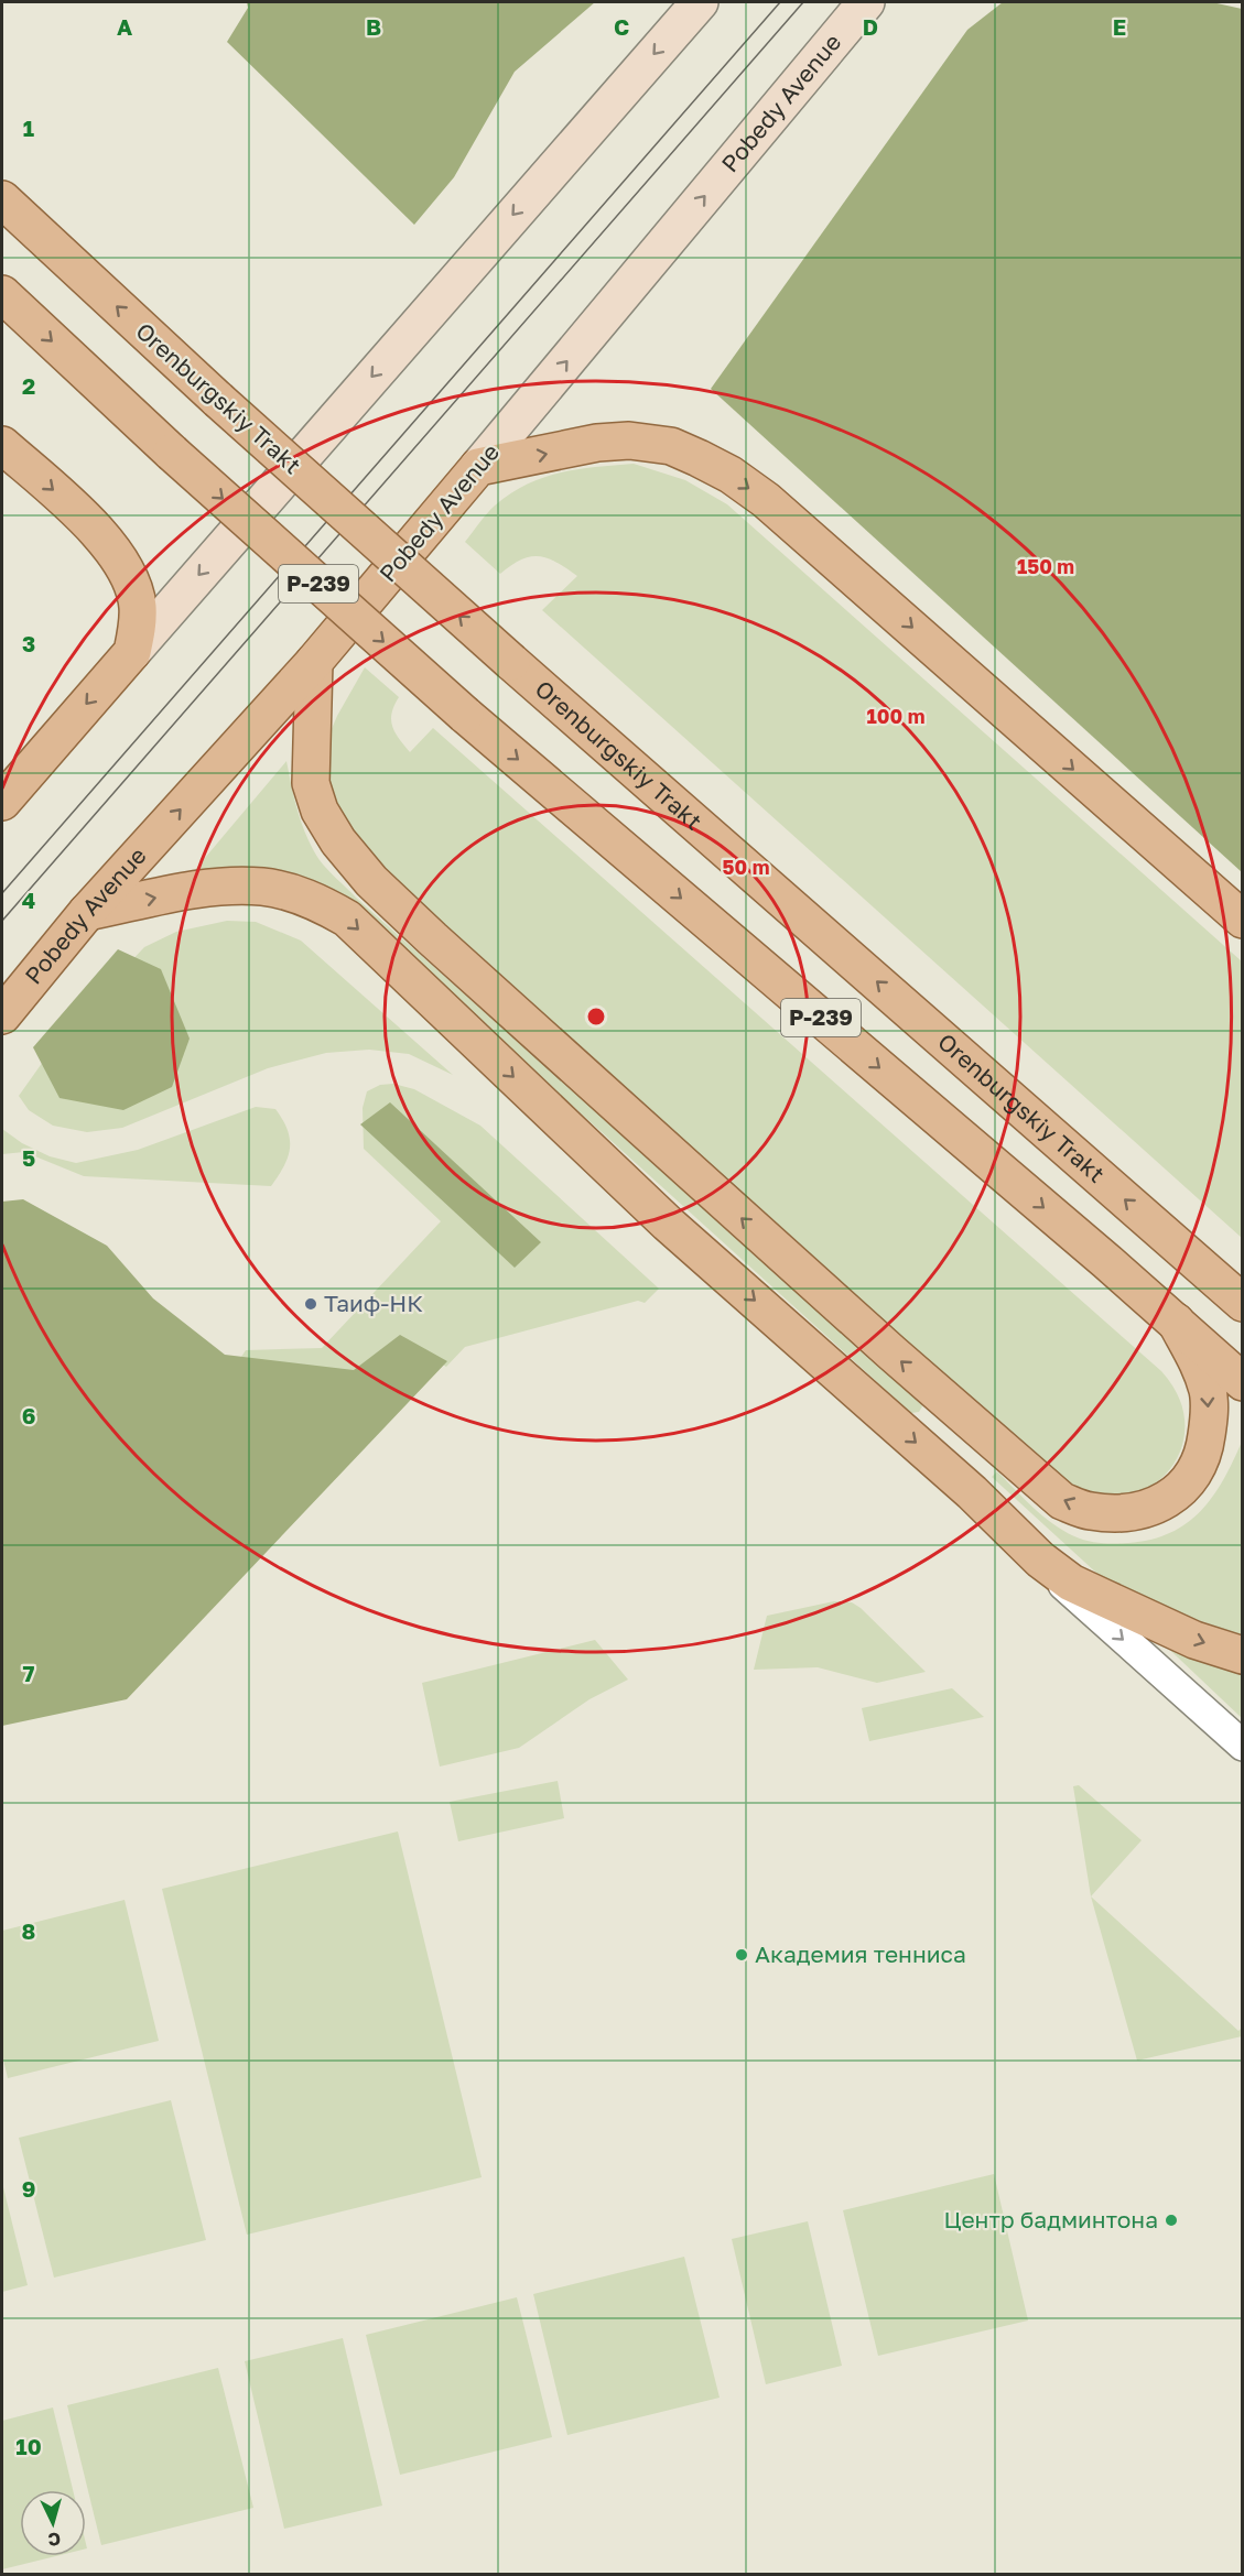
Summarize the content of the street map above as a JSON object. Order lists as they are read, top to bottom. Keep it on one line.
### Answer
{"streets":{"main road":["Pobedy Avenue","Orenburgskiy Trakt","Р-239"]},"places":["Таиф-НК","Академия тенниса","Центр бадминтона"],"north":"bottom","grid":{"columns":["A","B","C","D","E"],"rows":["1","2","3","4","5","6","7","8","9","10"]},"rings":["150 m","100 m","50 m"]}
